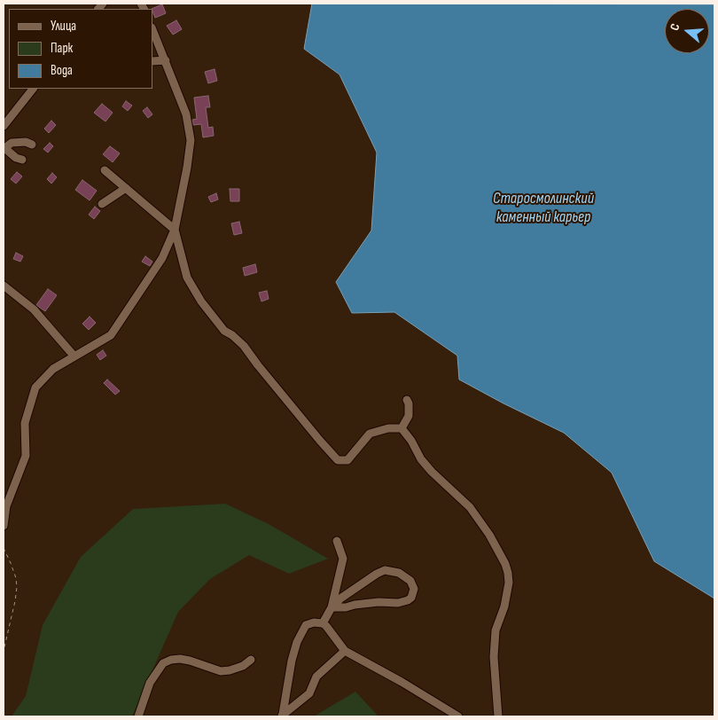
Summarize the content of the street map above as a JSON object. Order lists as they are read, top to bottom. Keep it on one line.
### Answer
{"water":["Старосмолинский каменный карьер"],"legend":["Улица","Парк","Вода"],"north":"left"}
